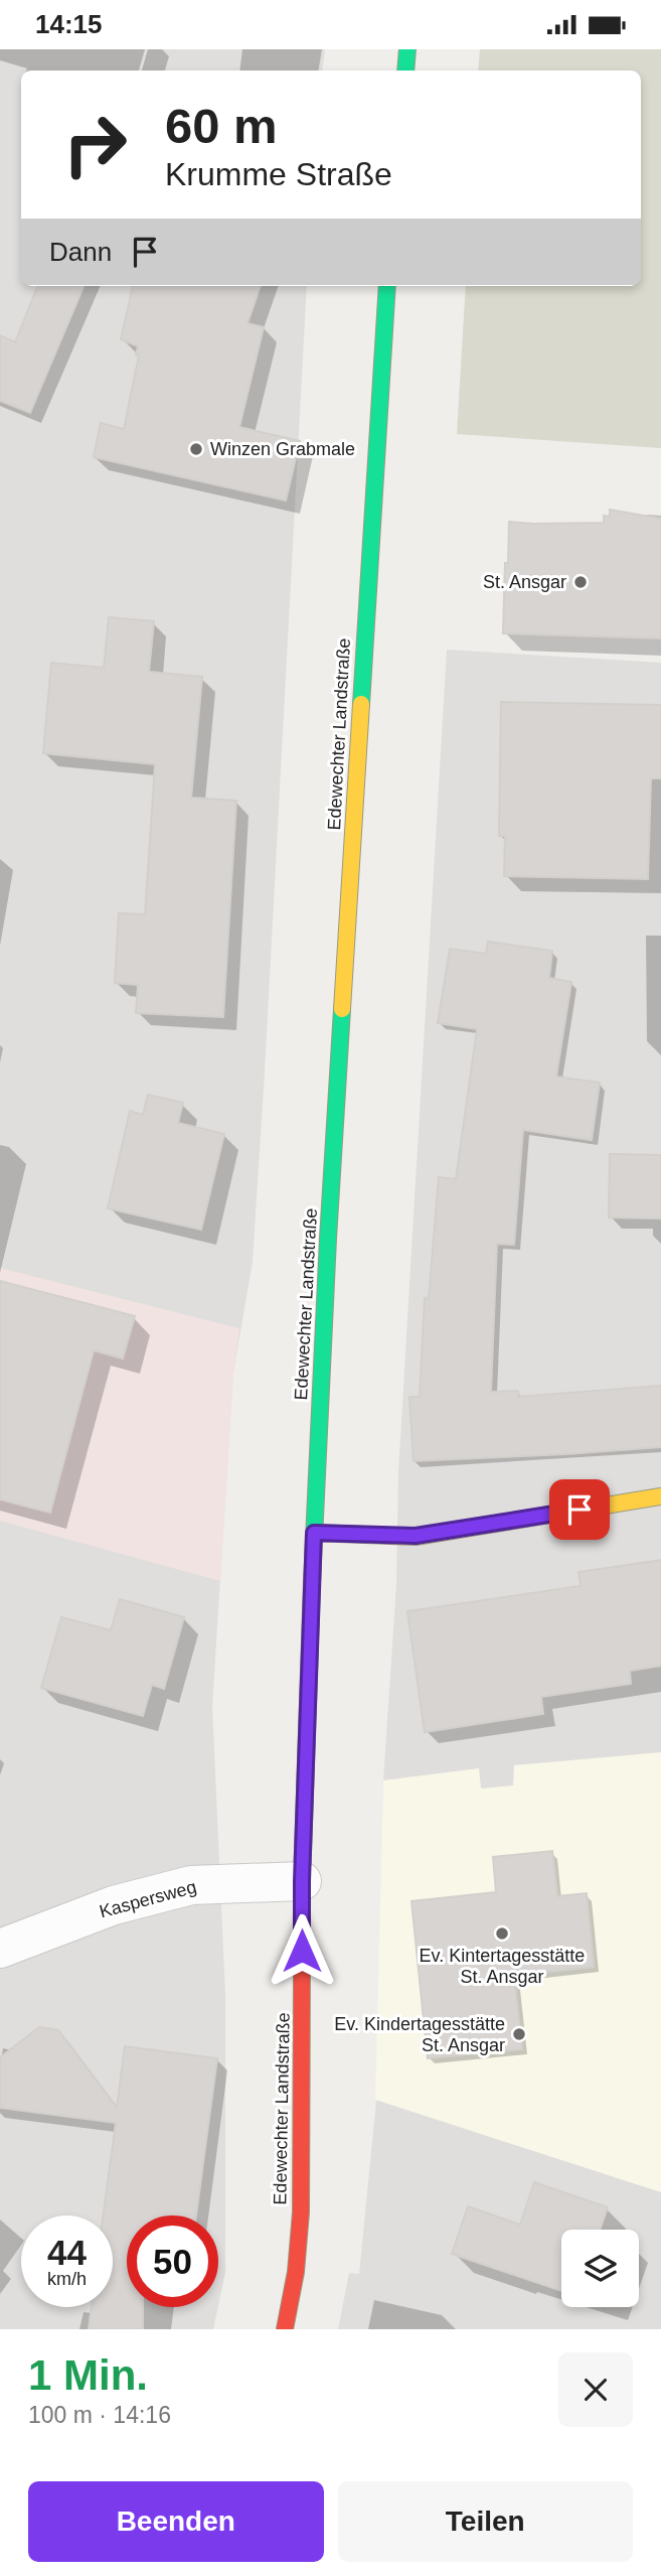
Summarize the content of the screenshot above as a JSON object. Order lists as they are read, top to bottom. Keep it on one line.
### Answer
{"streets":{"main road":["Edewechter Landstraße"],"street":["Kaspersweg"]},"crossings":[["Edewechter Landstraße","Kaspersweg"]],"places":["Winzen Grabmale","St. Ansgar","Ev. Kintertagesstätte St. Ansgar","Ev. Kindertagesstätte St. Ansgar"],"page":{"status":"14:15","turn":["60 m","Krumme Straße"],"then":"Dann","speed":"44 km/h","limit":"50","heading":["1 Min.","100 m · 14:16"],"buttons":["Beenden","Teilen"]}}
